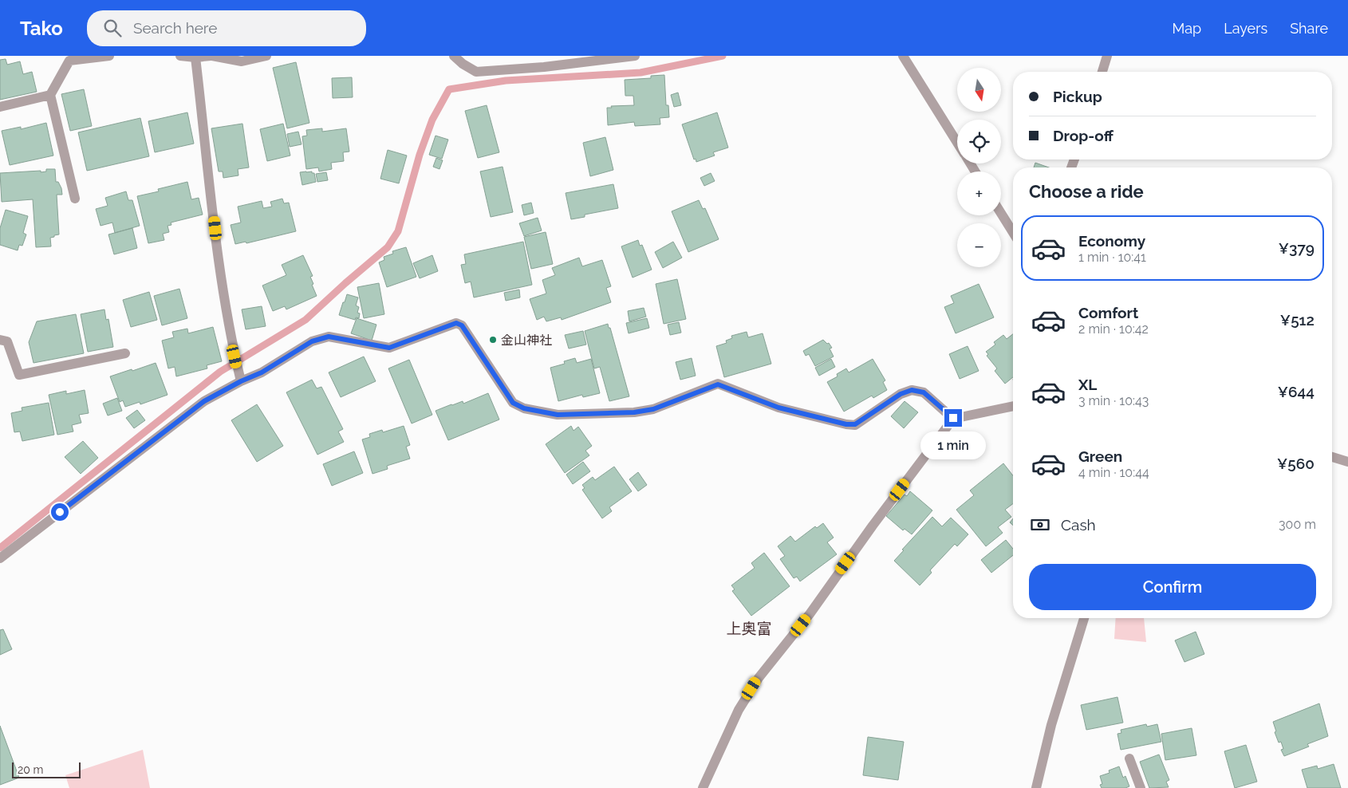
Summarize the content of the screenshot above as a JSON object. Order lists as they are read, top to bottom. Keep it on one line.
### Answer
{"districts":["上奥富"],"places":["金山神社"],"scale_bar":"20 m","north":"bottom","page":{"header":"Tako","search":"Search here","nav":["Map","Layers","Share"],"map_buttons":["+","−"],"banner":["Pickup","Drop-off"],"heading":"Choose a ride","list":[{"name":"Economy","note":"1 min · 10:41","value":"¥379"},{"name":"Comfort","note":"2 min · 10:42","value":"¥512"},{"name":"XL","note":"3 min · 10:43","value":"¥644"},{"name":"Green","note":"4 min · 10:44","value":"¥560"}],"bubble":"1 min","pay":["Cash","300 m"],"buttons":"Confirm","scale":"20 m"}}
